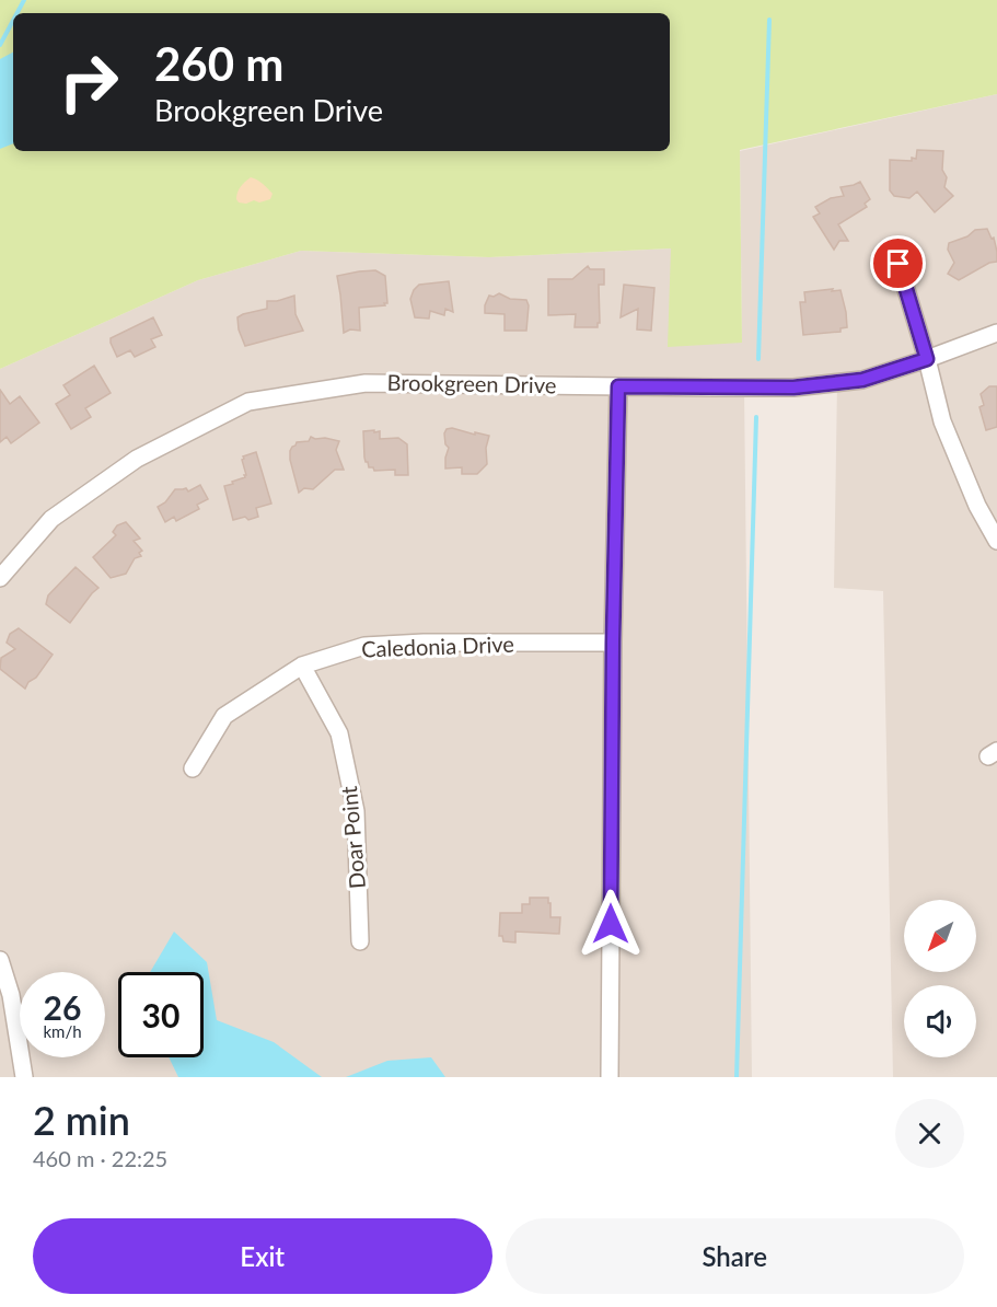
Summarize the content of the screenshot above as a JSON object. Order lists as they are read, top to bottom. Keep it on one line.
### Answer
{"streets":{"street":["Brookgreen Drive","Caledonia Drive","Doar Point"]},"crossings":[["Caledonia Drive","Doar Point"]],"north":"bottom left","page":{"turn":["260 m","Brookgreen Drive"],"speed":"26 km/h","limit":"30","heading":["2 min","460 m · 22:25"],"buttons":["Exit","Share"]}}
